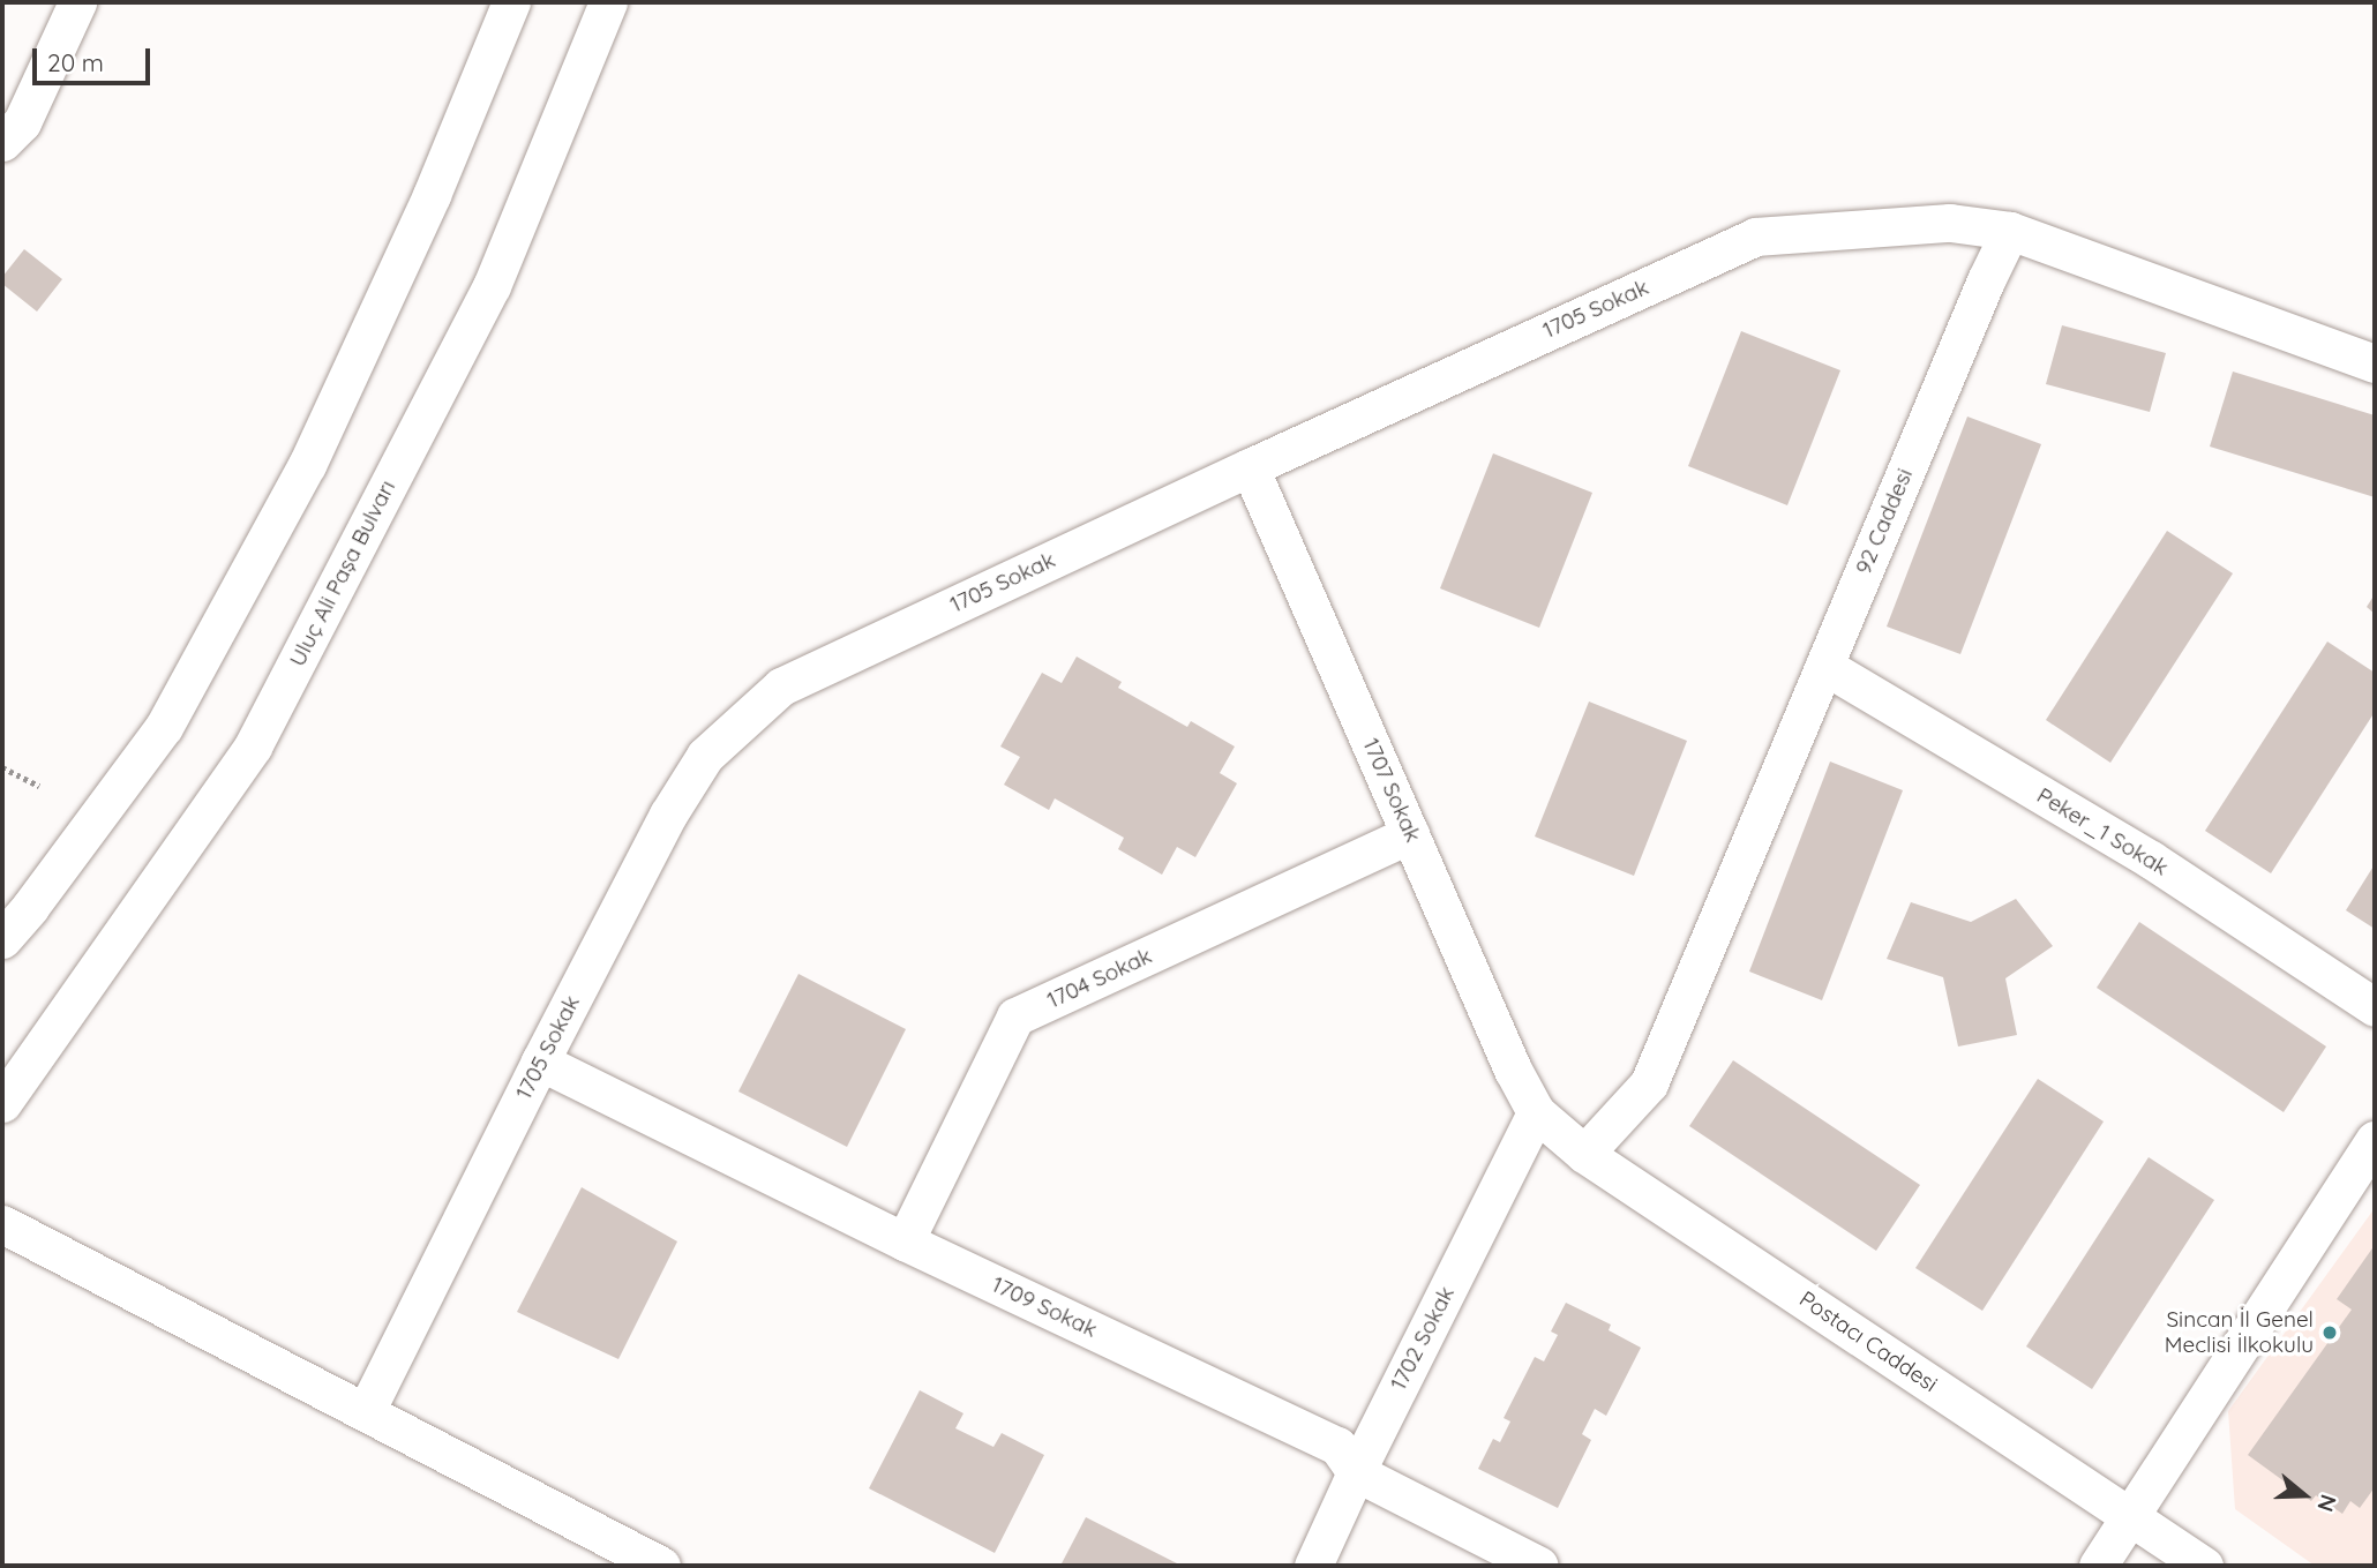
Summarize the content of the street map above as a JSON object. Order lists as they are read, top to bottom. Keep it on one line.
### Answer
{"streets":{"street":["1705 Sokak","92 Caddesi","Uluç Ali Paşa Bulvarı","1707 Sokak","Peker_1 Sokak","1704 Sokak","1709 Sokak","1702 Sokak","Postacı Caddesi"]},"crossings":[["1705 Sokak","92 Caddesi"],["1705 Sokak","1707 Sokak"],["1705 Sokak","1709 Sokak"],["92 Caddesi","Peker_1 Sokak"],["92 Caddesi","Postacı Caddesi"],["1707 Sokak","1704 Sokak"],["1707 Sokak","1702 Sokak"],["1707 Sokak","Postacı Caddesi"],["1704 Sokak","1709 Sokak"],["1709 Sokak","1702 Sokak"],["1702 Sokak","Postacı Caddesi"]],"places":["Sincan İl Genel Meclisi İlkokulu"],"scale_bar":"20 m","north":"right"}
